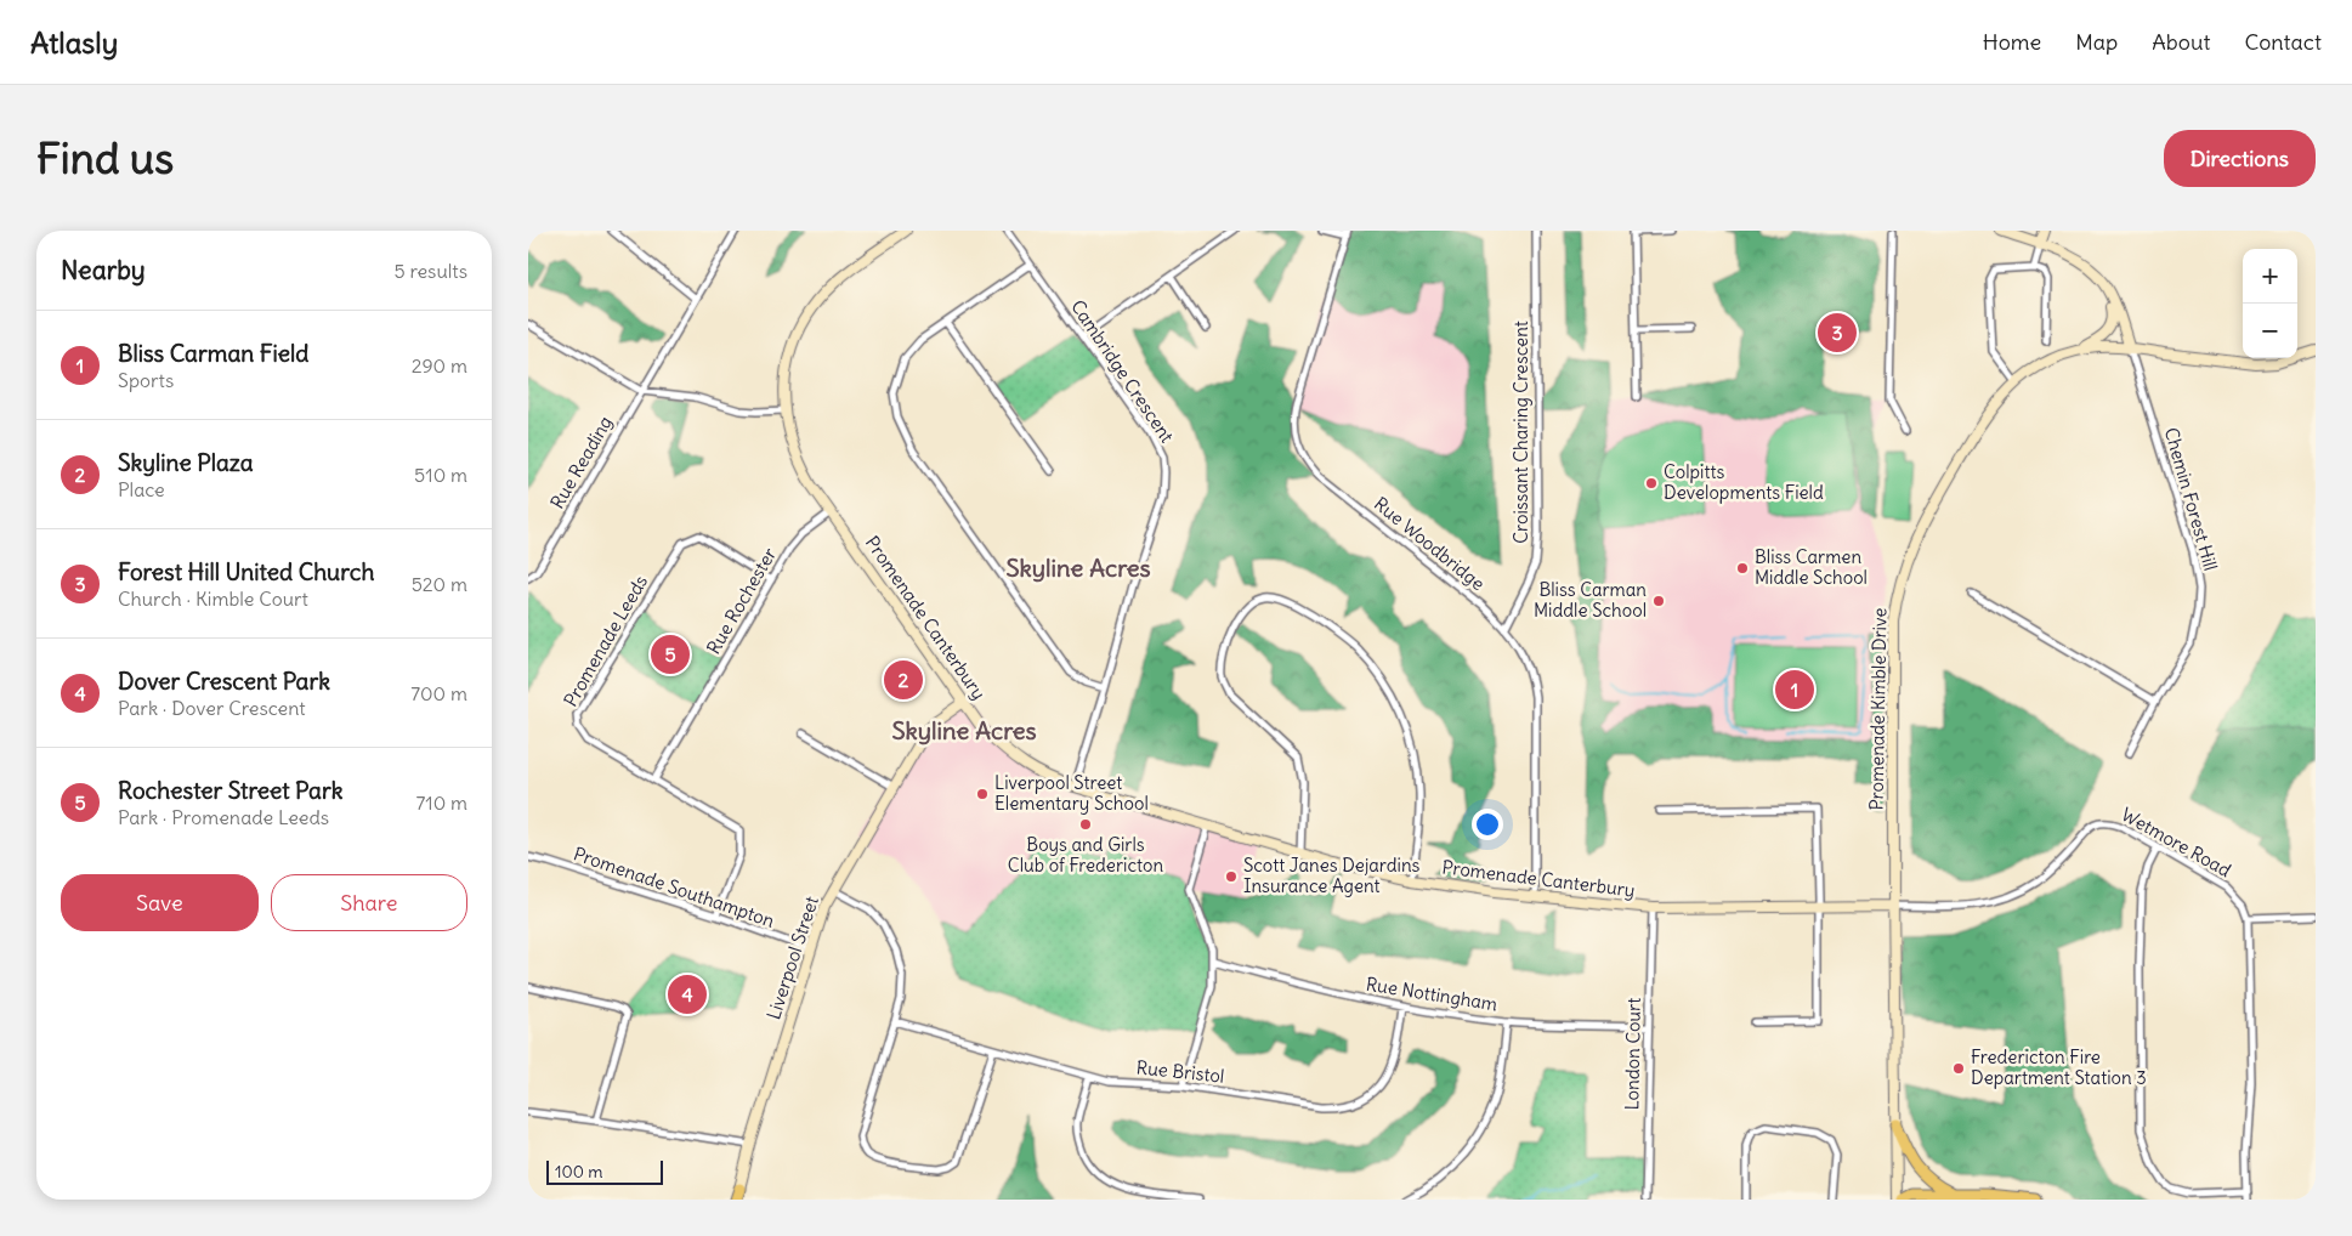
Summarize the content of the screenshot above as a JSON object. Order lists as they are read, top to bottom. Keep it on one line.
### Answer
{"streets":{"street":["Cambridge Crescent","Croissant Charing Crescent","Rue Reading","Chemin Forest Hill","Rue Woodbridge","Rue Rochester","Promenade Canterbury","Promenade Leeds","Promenade Kimble Drive","Wetmore Road","Promenade Southampton","Liverpool Street","Rue Nottingham","London Court","Rue Bristol"]},"crossings":[["Cambridge Crescent","Promenade Canterbury"],["Croissant Charing Crescent","Rue Woodbridge"],["Chemin Forest Hill","Promenade Kimble Drive"],["Rue Woodbridge","Promenade Canterbury"],["Rue Rochester","Promenade Canterbury"],["Rue Rochester","Promenade Leeds"],["Promenade Canterbury","Promenade Kimble Drive"],["Promenade Canterbury","Wetmore Road"],["Promenade Canterbury","Liverpool Street"],["Promenade Canterbury","London Court"],["Promenade Leeds","Promenade Southampton"],["Promenade Kimble Drive","Wetmore Road"],["Promenade Southampton","Liverpool Street"],["Rue Nottingham","London Court"],["Rue Nottingham","Rue Bristol"]],"districts":["Skyline Acres","Skyline Acres"],"places":["Colpitts Developments Field","Bliss Carmen Middle School","Bliss Carman Middle School","Liverpool Street Elementary School","Boys and Girls Club of Fredericton","Scott Janes Dejardins Insurance Agent","Fredericton Fire Department Station 3"],"scale_bar":"100 m","page":{"header":"Atlasly","nav":["Home","Map","About","Contact"],"buttons":["Directions",["Save","Share"]],"title":"Find us","heading":["Nearby","5 results"],"map_buttons":["+","−"],"list":[{"mark":"1","name":"Bliss Carman Field","note":"Sports","value":"290 m"},{"mark":"2","name":"Skyline Plaza","note":"Place","value":"510 m"},{"mark":"3","name":"Forest Hill United Church","note":"Church · Kimble Court","value":"520 m"},{"mark":"4","name":"Dover Crescent Park","note":"Park · Dover Crescent","value":"700 m"},{"mark":"5","name":"Rochester Street Park","note":"Park · Promenade Leeds","value":"710 m"}],"pins":["3","5","2","1","4"],"scale":"100 m"}}
